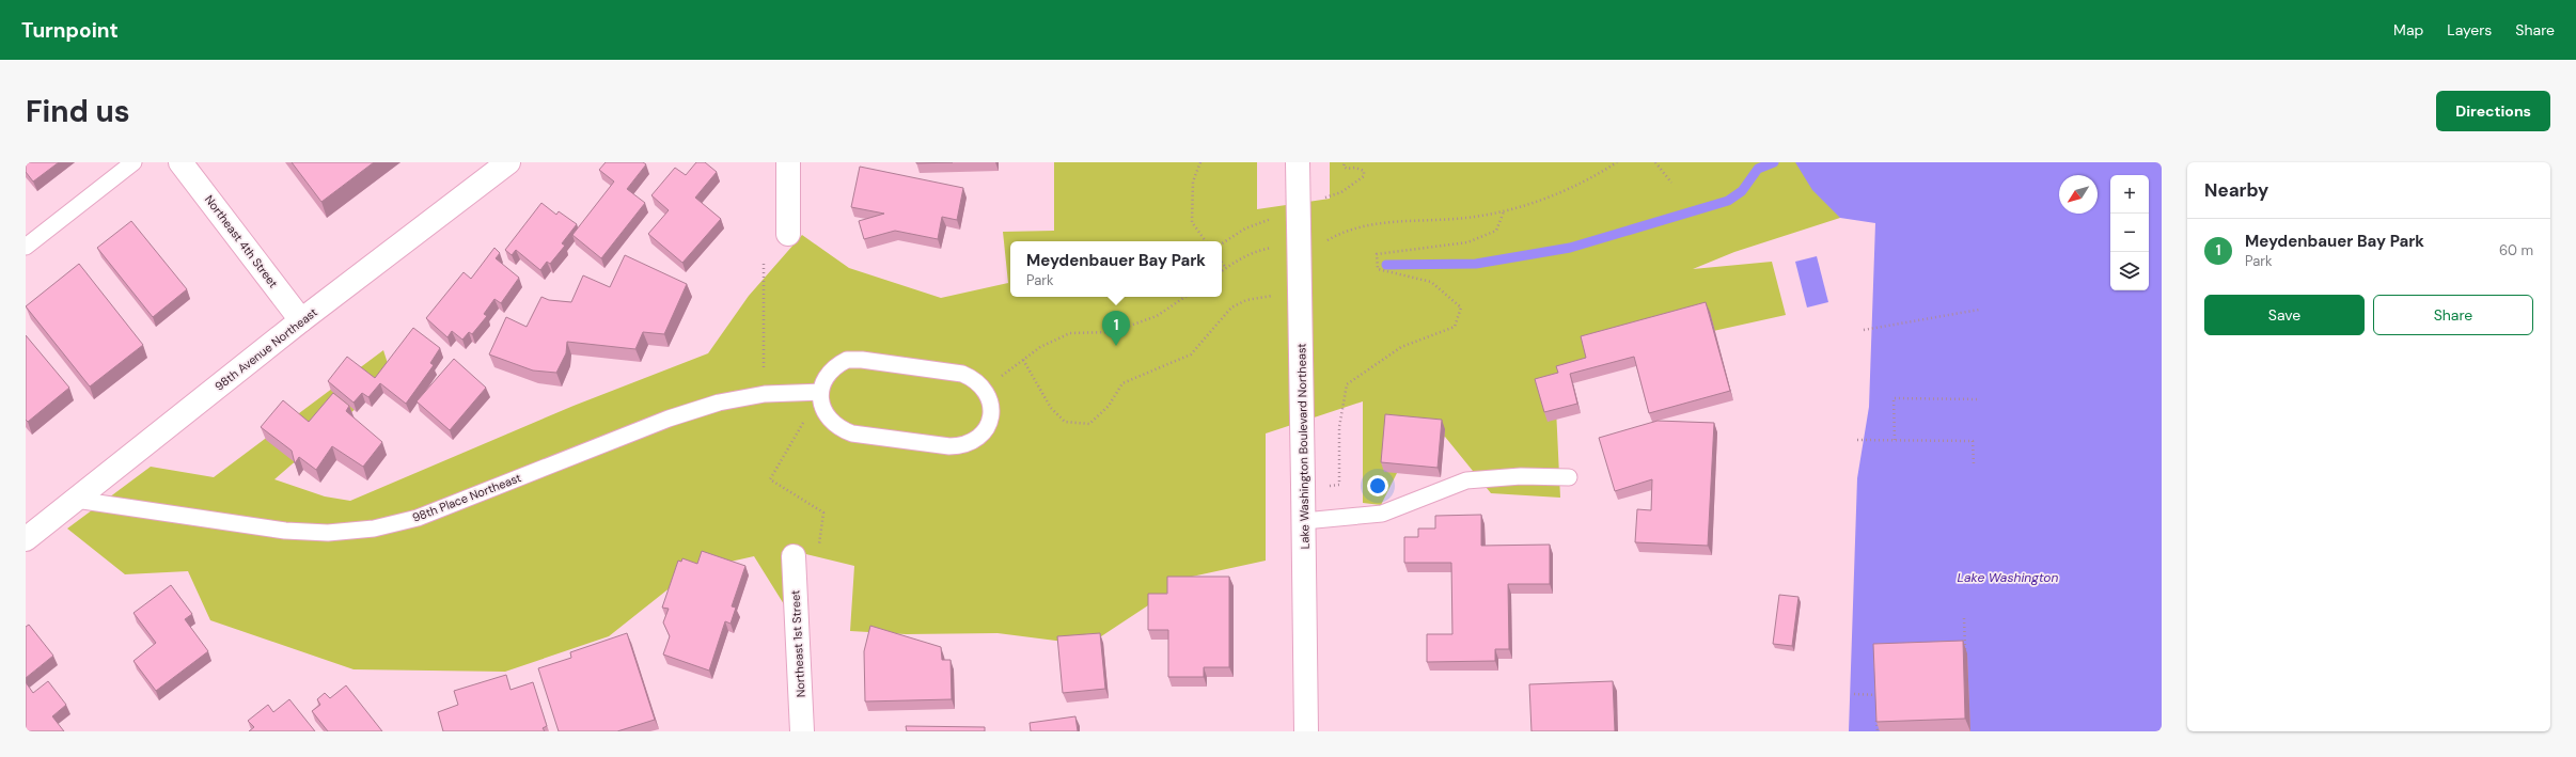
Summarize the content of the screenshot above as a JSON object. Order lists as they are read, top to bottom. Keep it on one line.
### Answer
{"streets":{"street":["Northeast 4th Street","98th Avenue Northeast","Lake Washington Boulevard Northeast","Northeast 1st Street"],"lane":["98th Place Northeast"]},"crossings":[["Northeast 4th Street","98th Avenue Northeast"],["98th Avenue Northeast","98th Place Northeast"]],"water":["Lake Washington"],"north":"bottom left","page":{"header":"Turnpoint","nav":["Map","Layers","Share"],"buttons":["Directions",["Save","Share"]],"title":"Find us","heading":"Nearby","map_buttons":["+","−"],"list":[{"mark":"1","name":"Meydenbauer Bay Park","note":"Park","value":"60 m"}],"popup":["Meydenbauer Bay Park","Park"],"pins":"1"}}
